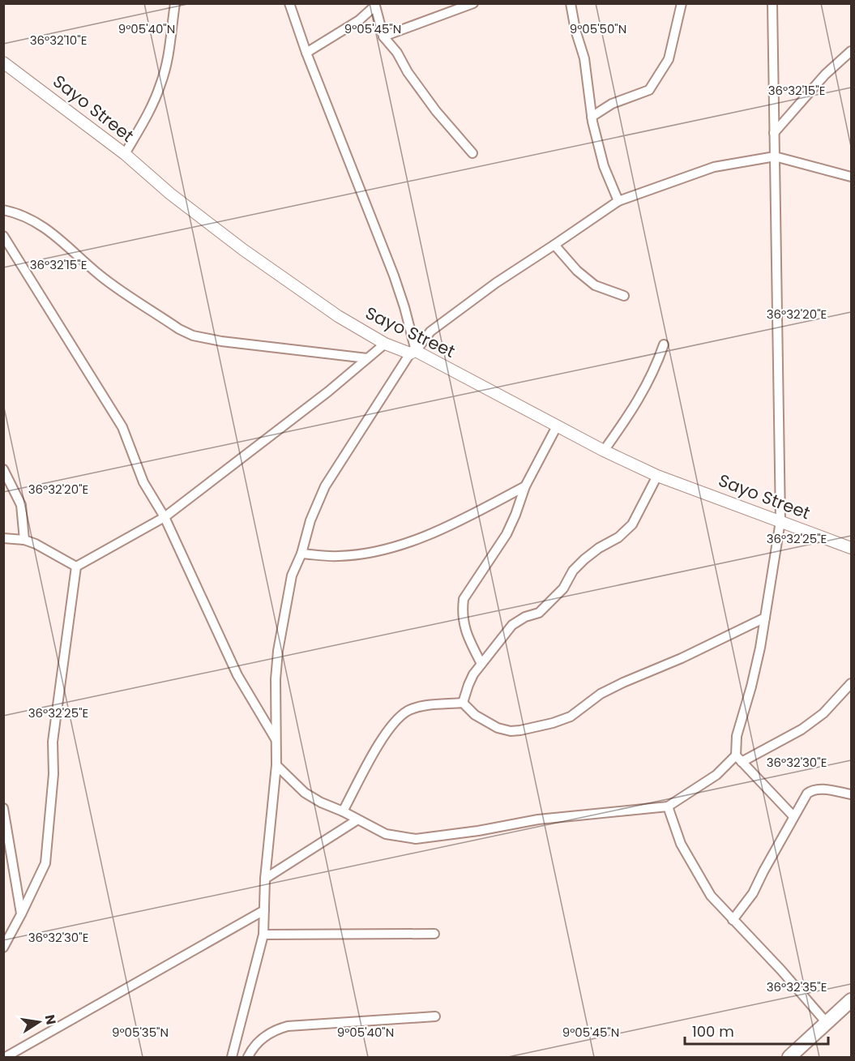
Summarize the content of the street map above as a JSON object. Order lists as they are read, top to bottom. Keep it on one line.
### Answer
{"streets":{"street":["Sayo Street"]},"scale_bar":"100 m","north":"right","coordinates":["9°05'40\"N","9°05'45\"N","9°05'50\"N","36°32'10\"E","36°32'15\"E","36°32'20\"E","36°32'25\"E","36°32'30\"E","36°32'35\"E","9°05'35\"N"]}
